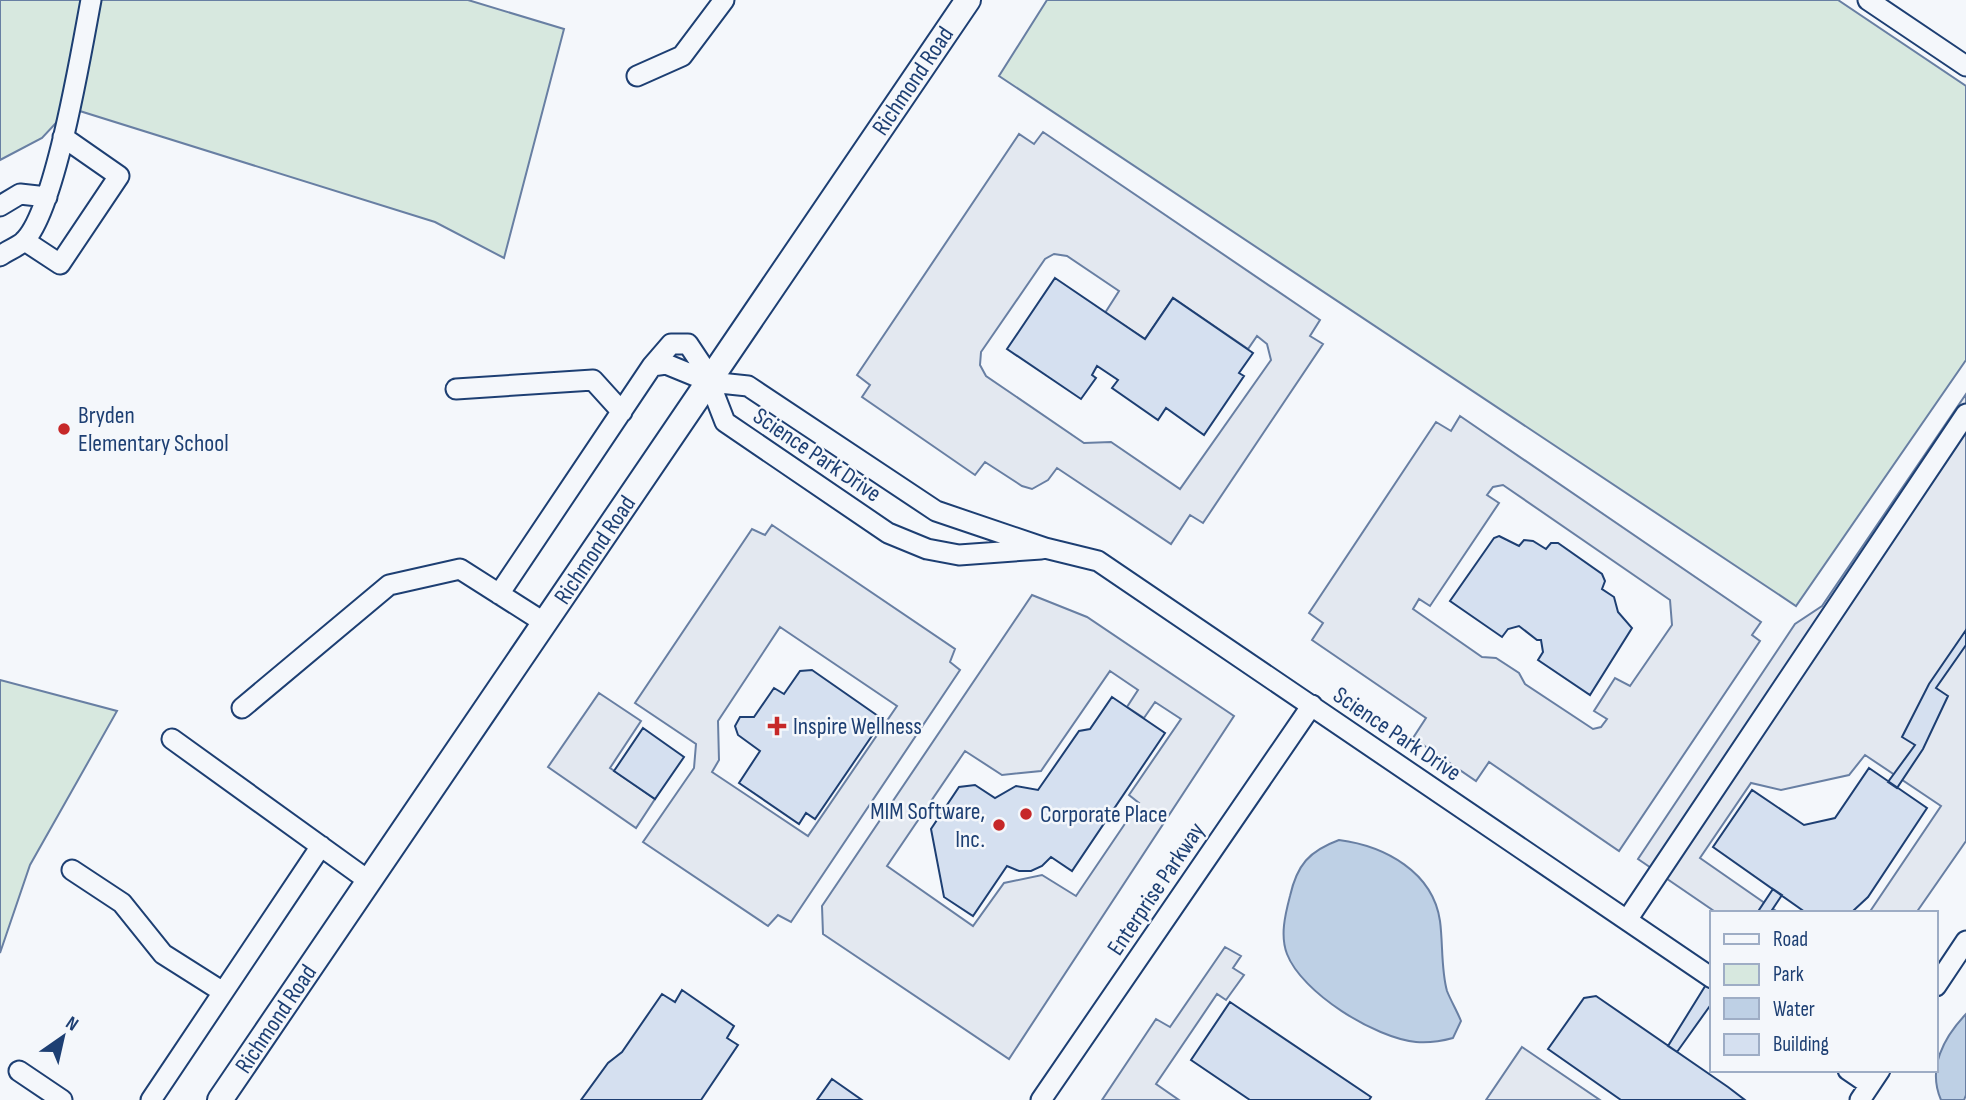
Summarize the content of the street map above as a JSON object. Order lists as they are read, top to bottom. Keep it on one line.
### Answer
{"streets":{"main road":["Richmond Road"],"street":["Science Park Drive","Enterprise Parkway"]},"crossings":[["Richmond Road","Science Park Drive"],["Science Park Drive","Enterprise Parkway"]],"places":{"other":["Bryden Elementary School","Corporate Place","MIM Software, Inc."],"health":["Inspire Wellness"]},"legend":["Road","Park","Water","Building"],"north":"top right"}
